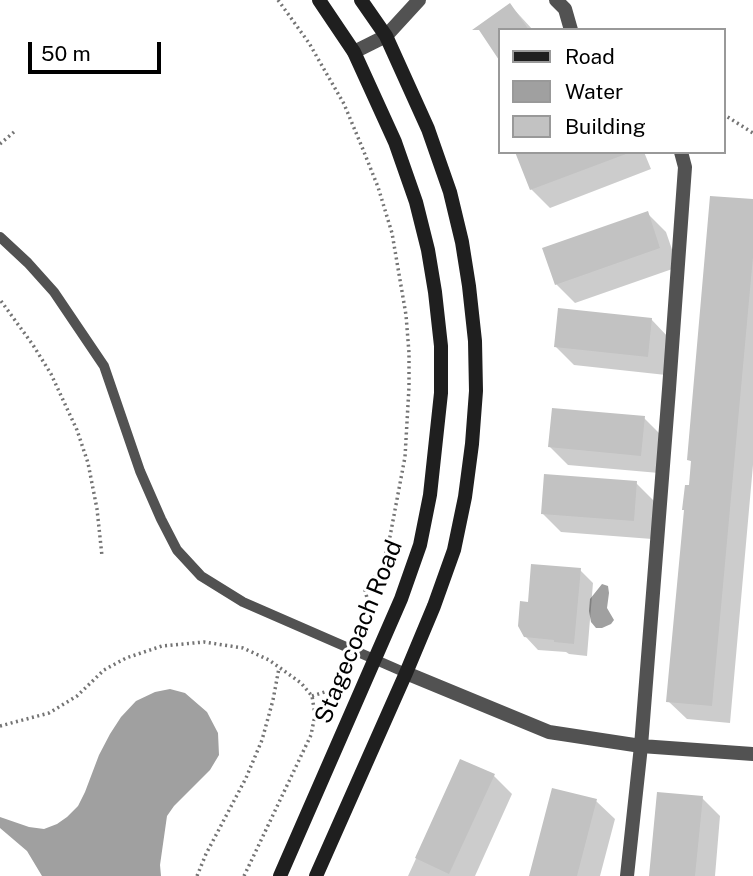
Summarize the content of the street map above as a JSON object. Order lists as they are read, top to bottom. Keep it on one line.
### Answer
{"streets":{"street":["Stagecoach Road"]},"legend":["Road","Water","Building"],"scale_bar":"50 m"}
